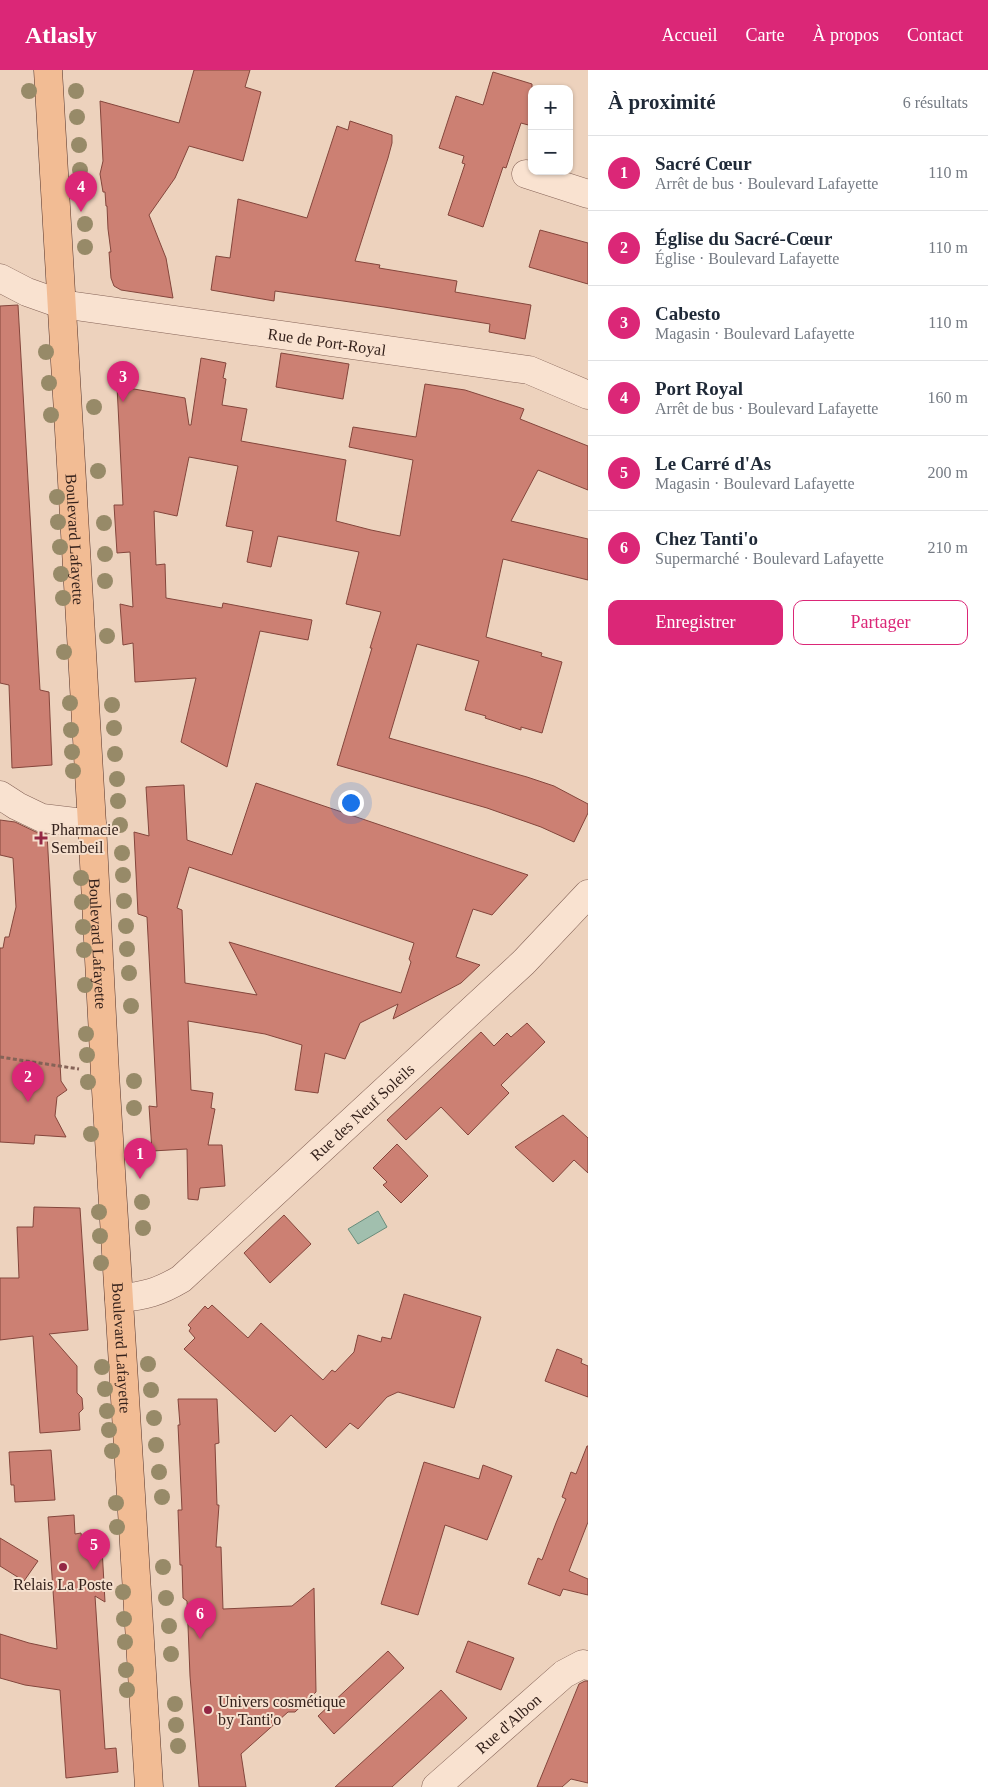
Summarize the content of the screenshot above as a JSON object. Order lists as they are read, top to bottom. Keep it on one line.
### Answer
{"streets":{"main road":["Boulevard Lafayette"],"street":["Rue de Port-Royal","Rue des Neuf Soleils","Rue d'Albon"]},"crossings":[["Rue de Port-Royal","Boulevard Lafayette"],["Boulevard Lafayette","Rue des Neuf Soleils"]],"places":{"health":["Pharmacie Sembeil"],"other":["Relais La Poste","Univers cosmétique by Tanti'o"]},"page":{"header":"Atlasly","nav":["Accueil","Carte","À propos","Contact"],"heading":["À proximité","6 résultats"],"map_buttons":["+","−"],"list":[{"mark":"1","name":"Sacré Cœur","note":"Arrêt de bus · Boulevard Lafayette","value":"110 m"},{"mark":"2","name":"Église du Sacré-Cœur","note":"Église · Boulevard Lafayette","value":"110 m"},{"mark":"3","name":"Cabesto","note":"Magasin · Boulevard Lafayette","value":"110 m"},{"mark":"4","name":"Port Royal","note":"Arrêt de bus · Boulevard Lafayette","value":"160 m"},{"mark":"5","name":"Le Carré d'As","note":"Magasin · Boulevard Lafayette","value":"200 m"},{"mark":"6","name":"Chez Tanti'o","note":"Supermarché · Boulevard Lafayette","value":"210 m"}],"pins":["4","3","2","1","5","6"],"buttons":["Enregistrer","Partager"]}}
